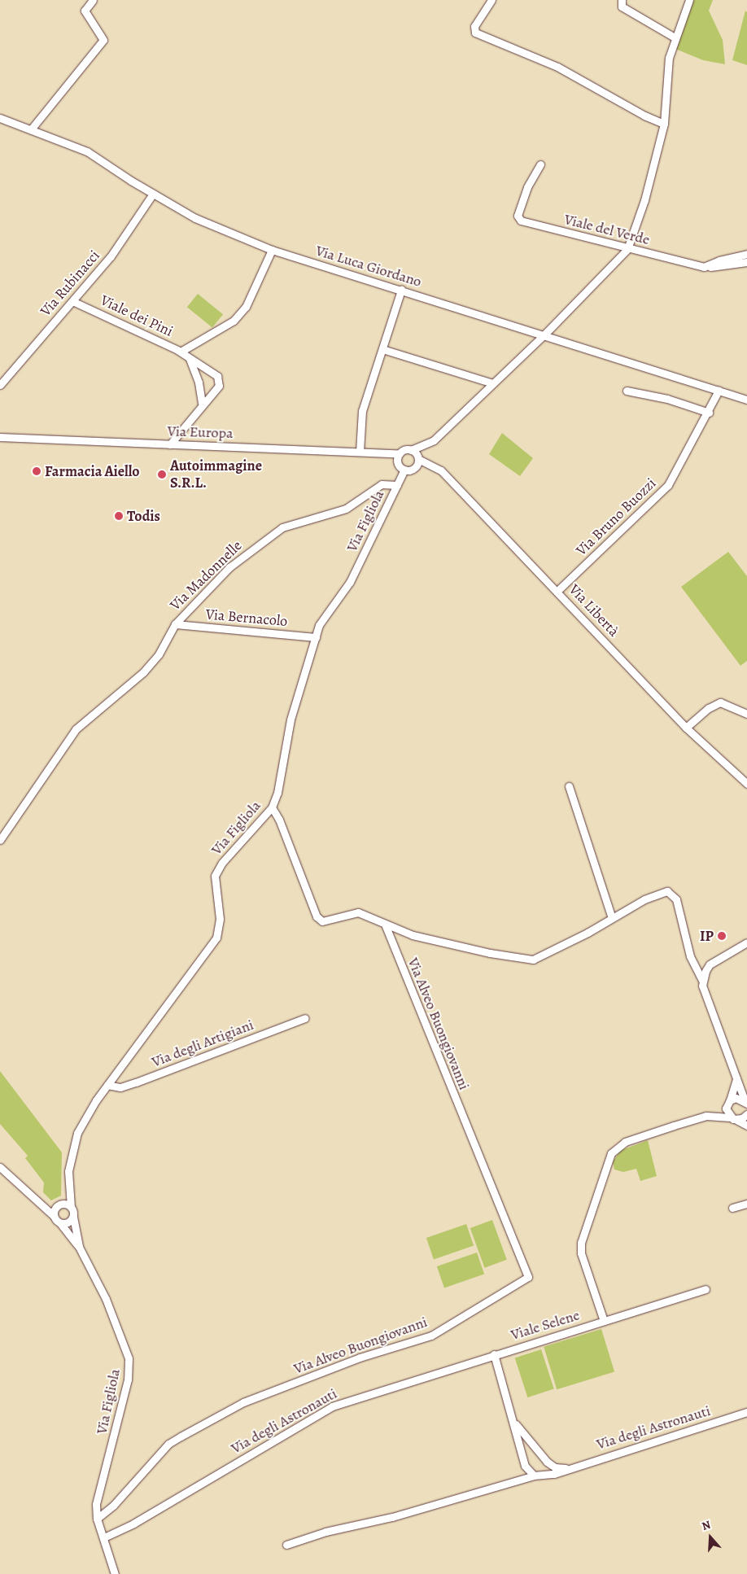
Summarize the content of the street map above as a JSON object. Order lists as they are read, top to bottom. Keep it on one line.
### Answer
{"streets":{"street":["Viale del Verde","Via Luca Giordano","Via Rubinacci","Viale dei Pini","Via Europa","Via Bruno Buozzi","Via Figliola","Via Madonnelle","Via Libertà","Via Bernacolo","Via Alveo Buongiovanni","Via degli Artigiani","Viale Selene","Via degli Astronauti"]},"crossings":[["Via Luca Giordano","Via Rubinacci"],["Via Luca Giordano","Via Bruno Buozzi"],["Via Rubinacci","Viale dei Pini"],["Viale dei Pini","Via Europa"],["Via Europa","Via Figliola"],["Via Europa","Via Libertà"],["Via Bruno Buozzi","Via Libertà"],["Via Figliola","Via Madonnelle"],["Via Figliola","Via Libertà"],["Via Figliola","Via Bernacolo"],["Via Figliola","Via Alveo Buongiovanni"],["Via Figliola","Via degli Artigiani"],["Via Figliola","Via degli Astronauti"],["Via Madonnelle","Via Bernacolo"],["Viale Selene","Via degli Astronauti"]],"places":["Farmacia Aiello","Autoimmagine S.R.L.","Todis","IP"],"north":"top"}
